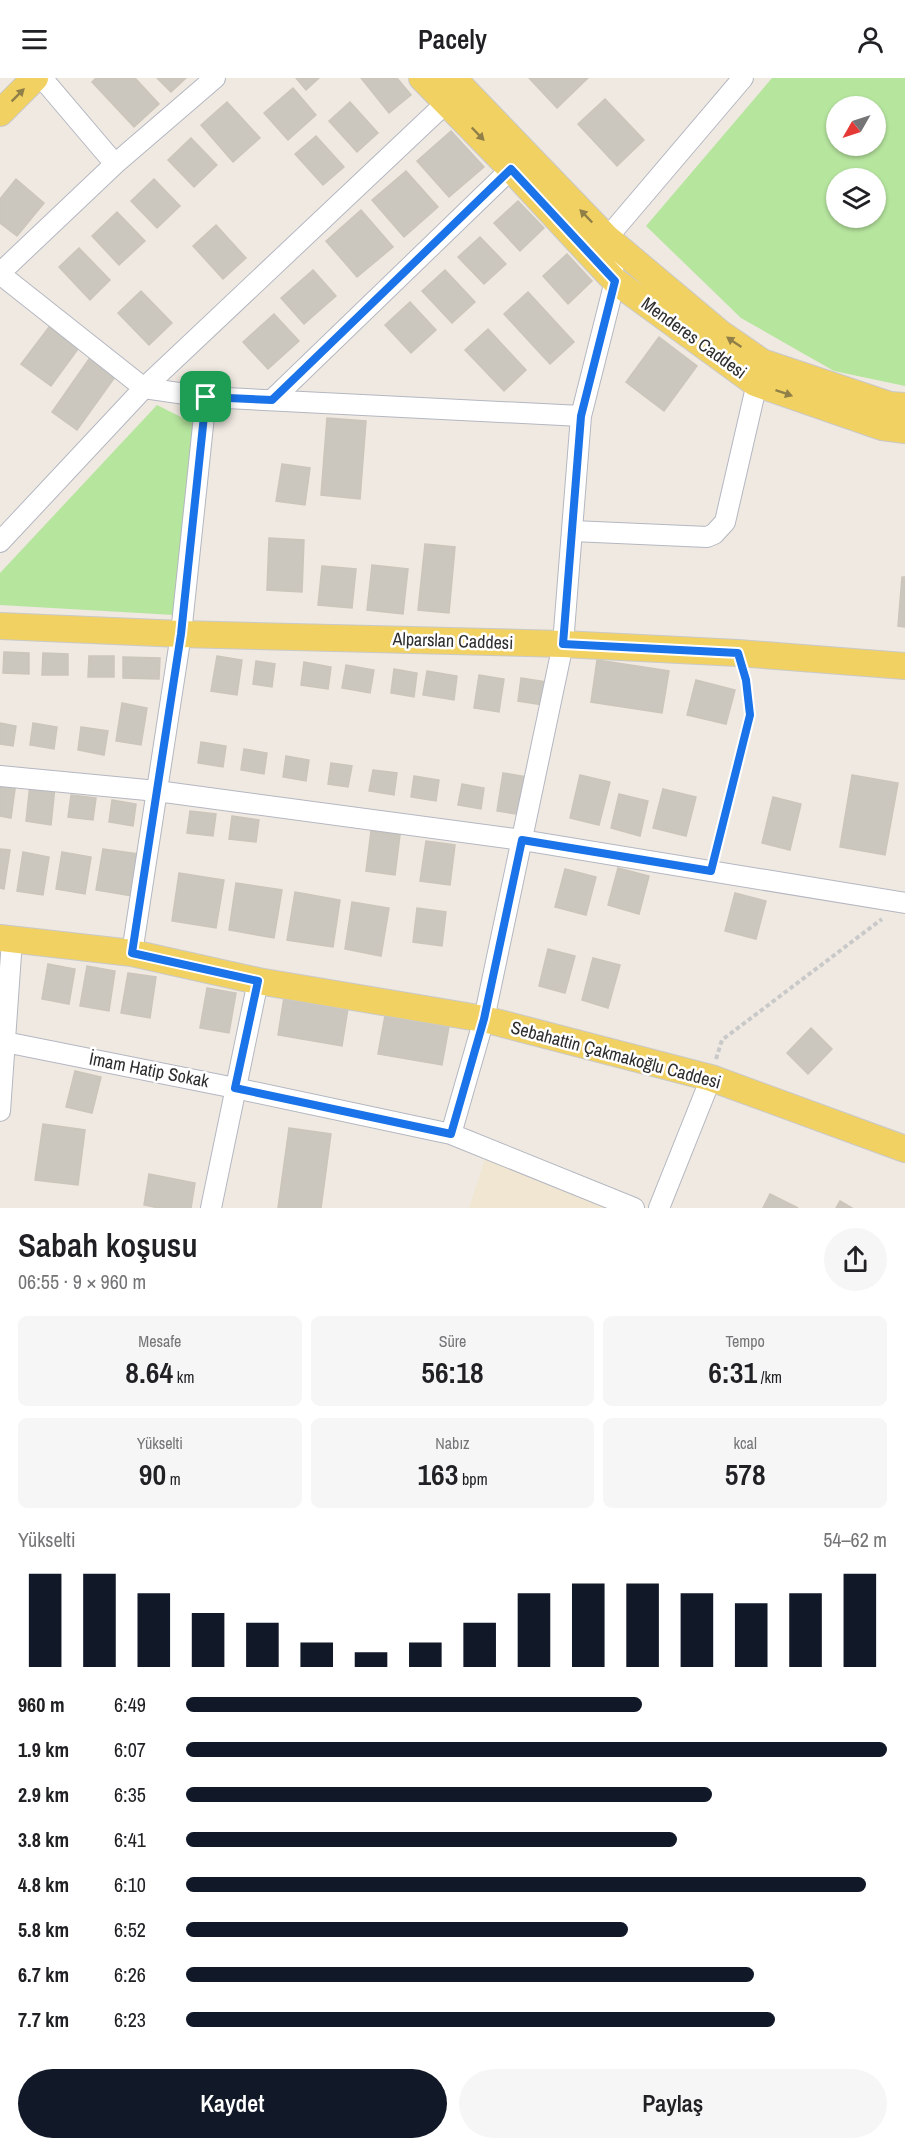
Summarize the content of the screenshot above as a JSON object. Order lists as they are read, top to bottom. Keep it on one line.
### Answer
{"streets":{"main road":["Menderes Caddesi","Alparslan Caddesi","Sebahattin Çakmakoğlu Caddesi"],"street":["İmam Hatip Sokak"]},"north":"bottom left","page":{"header":"Pacely","heading":["Sabah koşusu","06:55 · 9 × 960 m"],"stats":[["Mesafe","8.64 km"],["Süre","56:18"],["Tempo","6:31 /km"],["Yükselti","90 m"],["Nabız","163 bpm"],["kcal","578"]],"chart":["Yükselti","54–62 m"],"list":[{"name":"960 m","note":"6:49"},{"name":"1.9 km","note":"6:07"},{"name":"2.9 km","note":"6:35"},{"name":"3.8 km","note":"6:41"},{"name":"4.8 km","note":"6:10"},{"name":"5.8 km","note":"6:52"},{"name":"6.7 km","note":"6:26"},{"name":"7.7 km","note":"6:23"}],"buttons":["Kaydet","Paylaş"]}}
